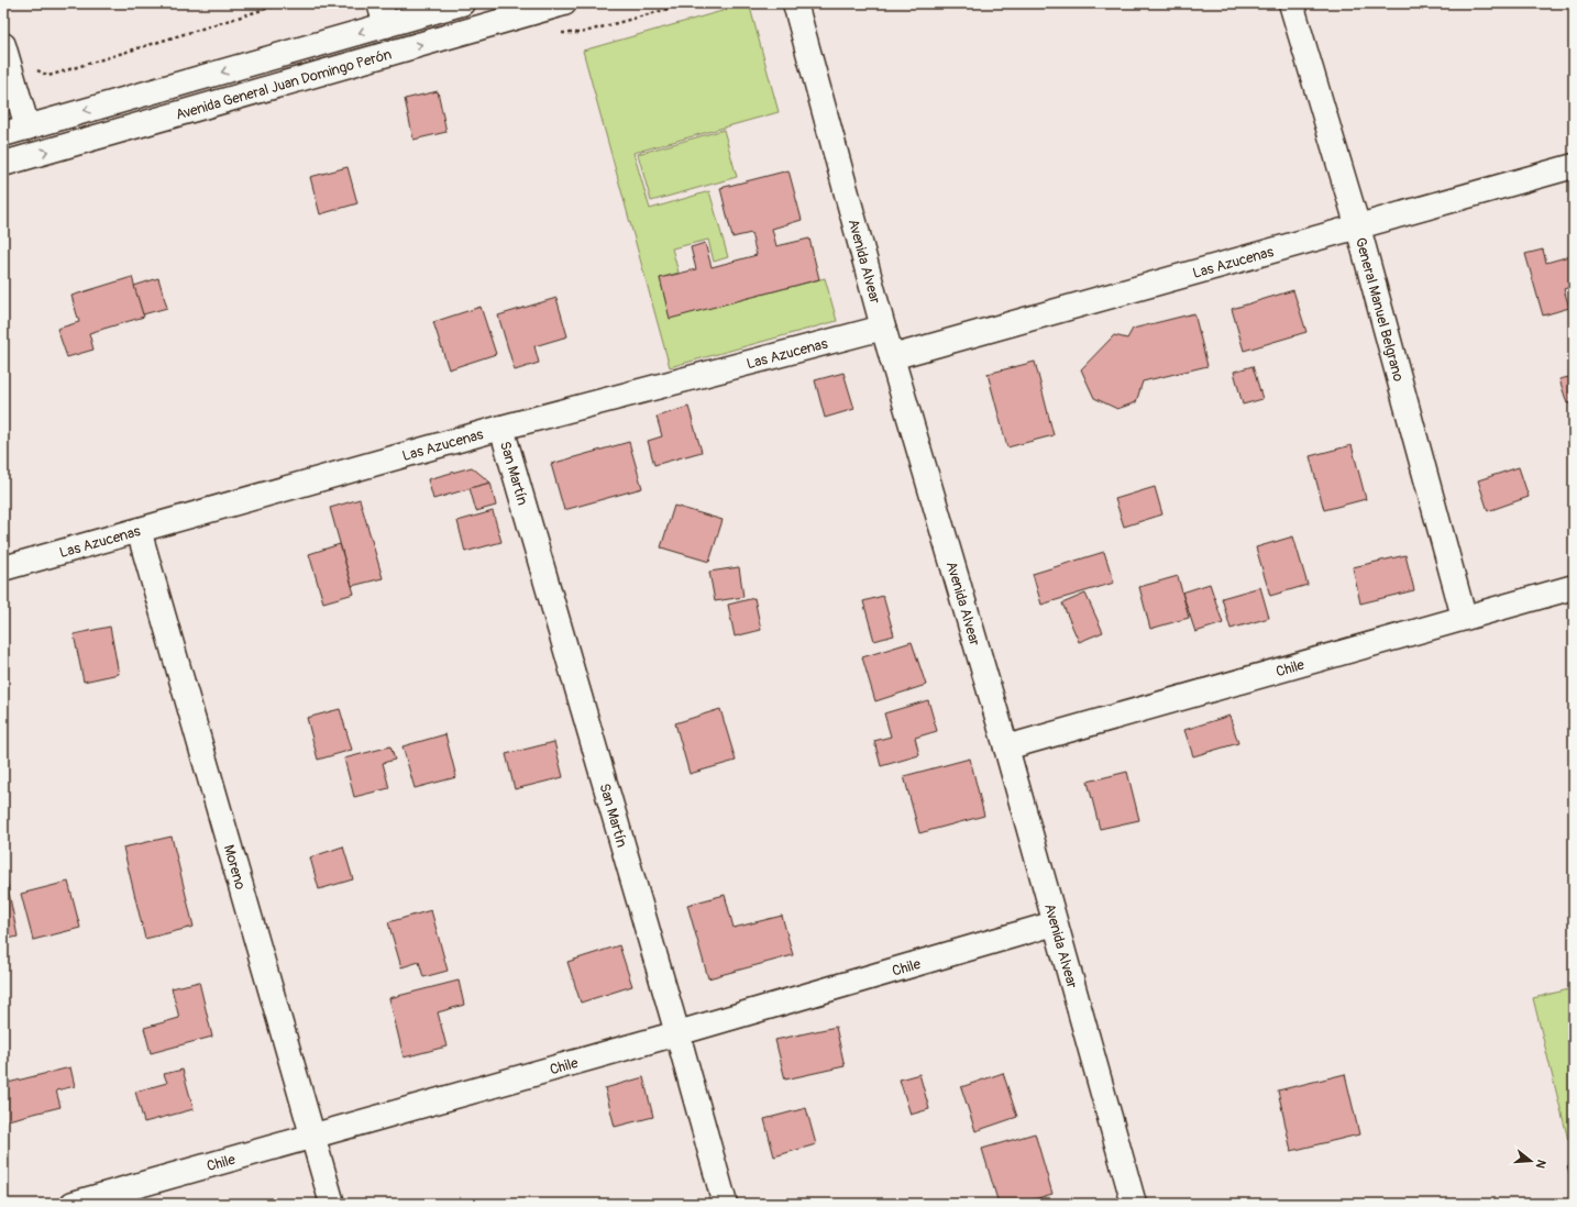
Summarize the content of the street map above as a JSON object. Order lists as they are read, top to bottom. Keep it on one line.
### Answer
{"streets":{"street":["Avenida General Juan Domingo Perón","Avenida Alvear","Las Azucenas","General Manuel Belgrano","San Martín","Chile","Moreno"]},"crossings":[["Avenida Alvear","Las Azucenas"],["Avenida Alvear","Chile"],["Las Azucenas","General Manuel Belgrano"],["Las Azucenas","San Martín"],["Las Azucenas","Moreno"],["General Manuel Belgrano","Chile"],["San Martín","Chile"],["Chile","Moreno"]],"north":"right"}
